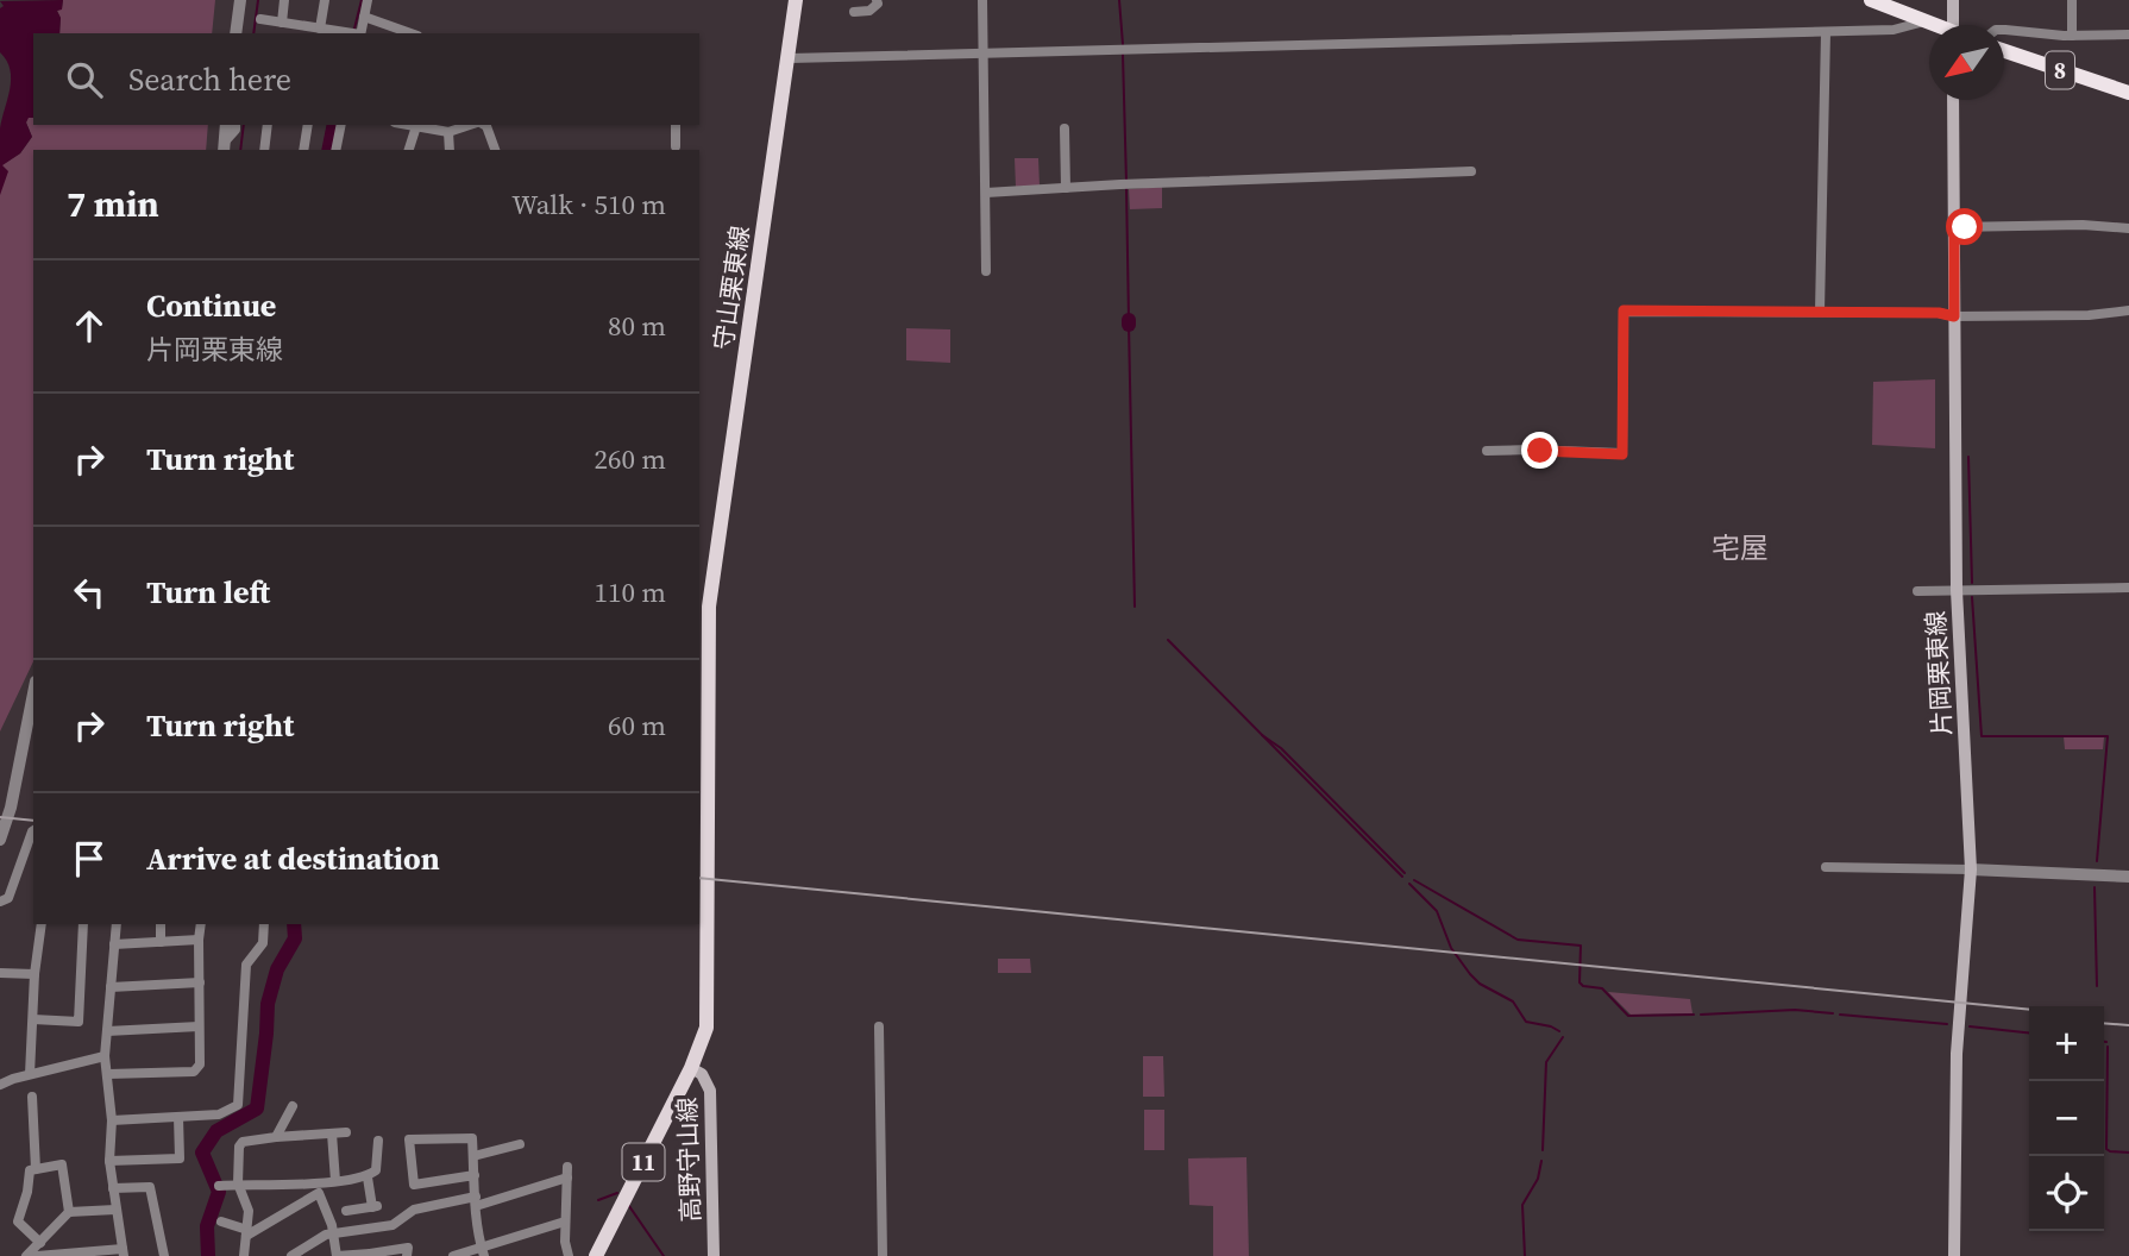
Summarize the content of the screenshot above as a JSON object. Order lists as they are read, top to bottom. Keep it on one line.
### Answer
{"streets":{"highway":["8"],"main road":["守山栗東線","片岡栗東線","高野守山線","11"]},"crossings":[["守山栗東線","高野守山線"]],"districts":["宅屋"],"north":"bottom left","page":{"search":"Search here","heading":["7 min","Walk · 510 m"],"list":[["Continue","片岡栗東線","80 m"],["Turn right","260 m"],["Turn left","110 m"],["Turn right","60 m"],"Arrive at destination"],"map_buttons":["+","−"]}}
